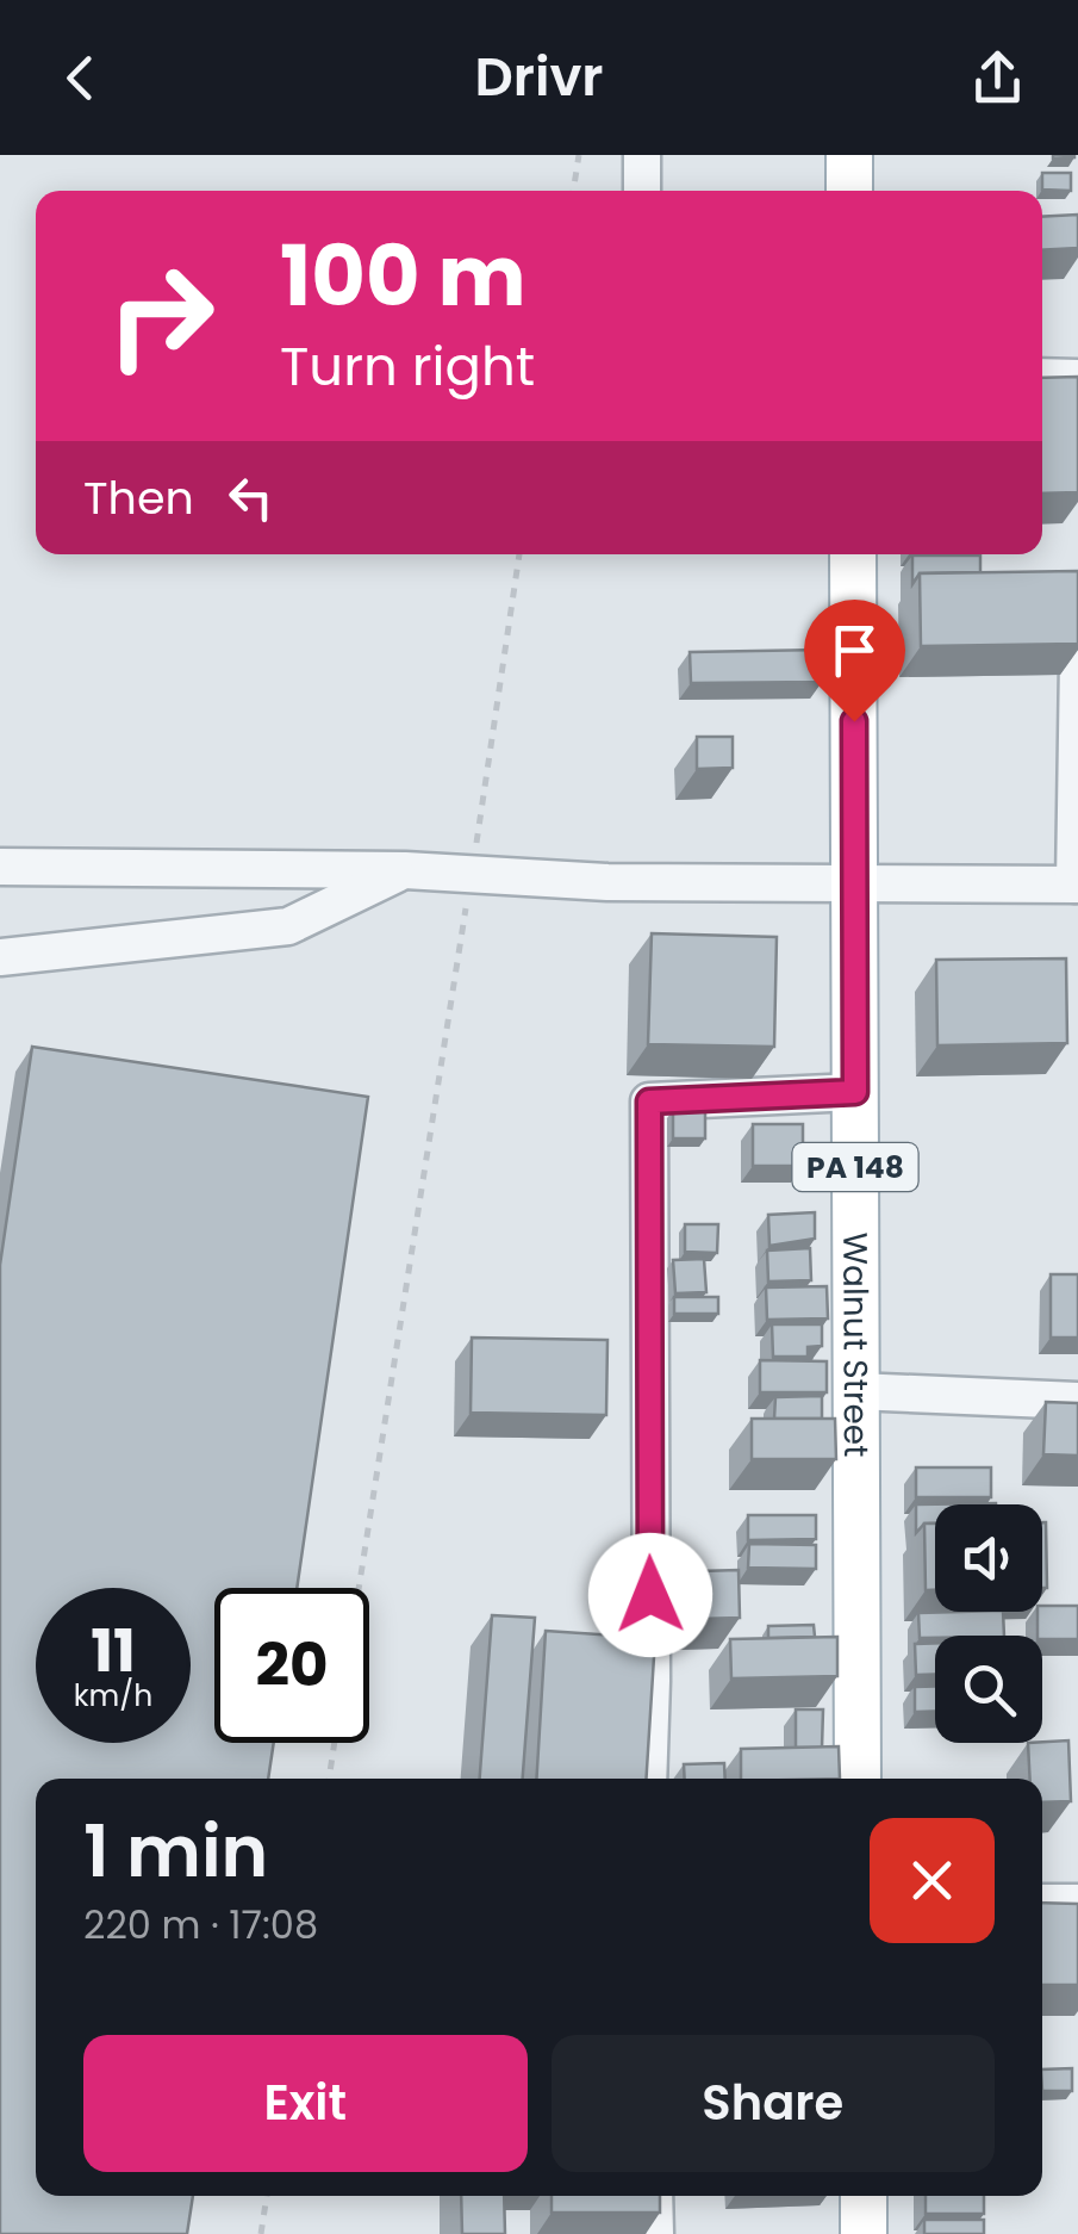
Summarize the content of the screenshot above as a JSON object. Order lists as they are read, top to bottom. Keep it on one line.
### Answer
{"streets":{"main road":["PA 148","Walnut Street"]},"page":{"header":"Drivr","turn":["100 m","Turn right"],"then":"Then","speed":"11 km/h","limit":"20","heading":["1 min","220 m · 17:08"],"buttons":["Exit","Share"]}}
